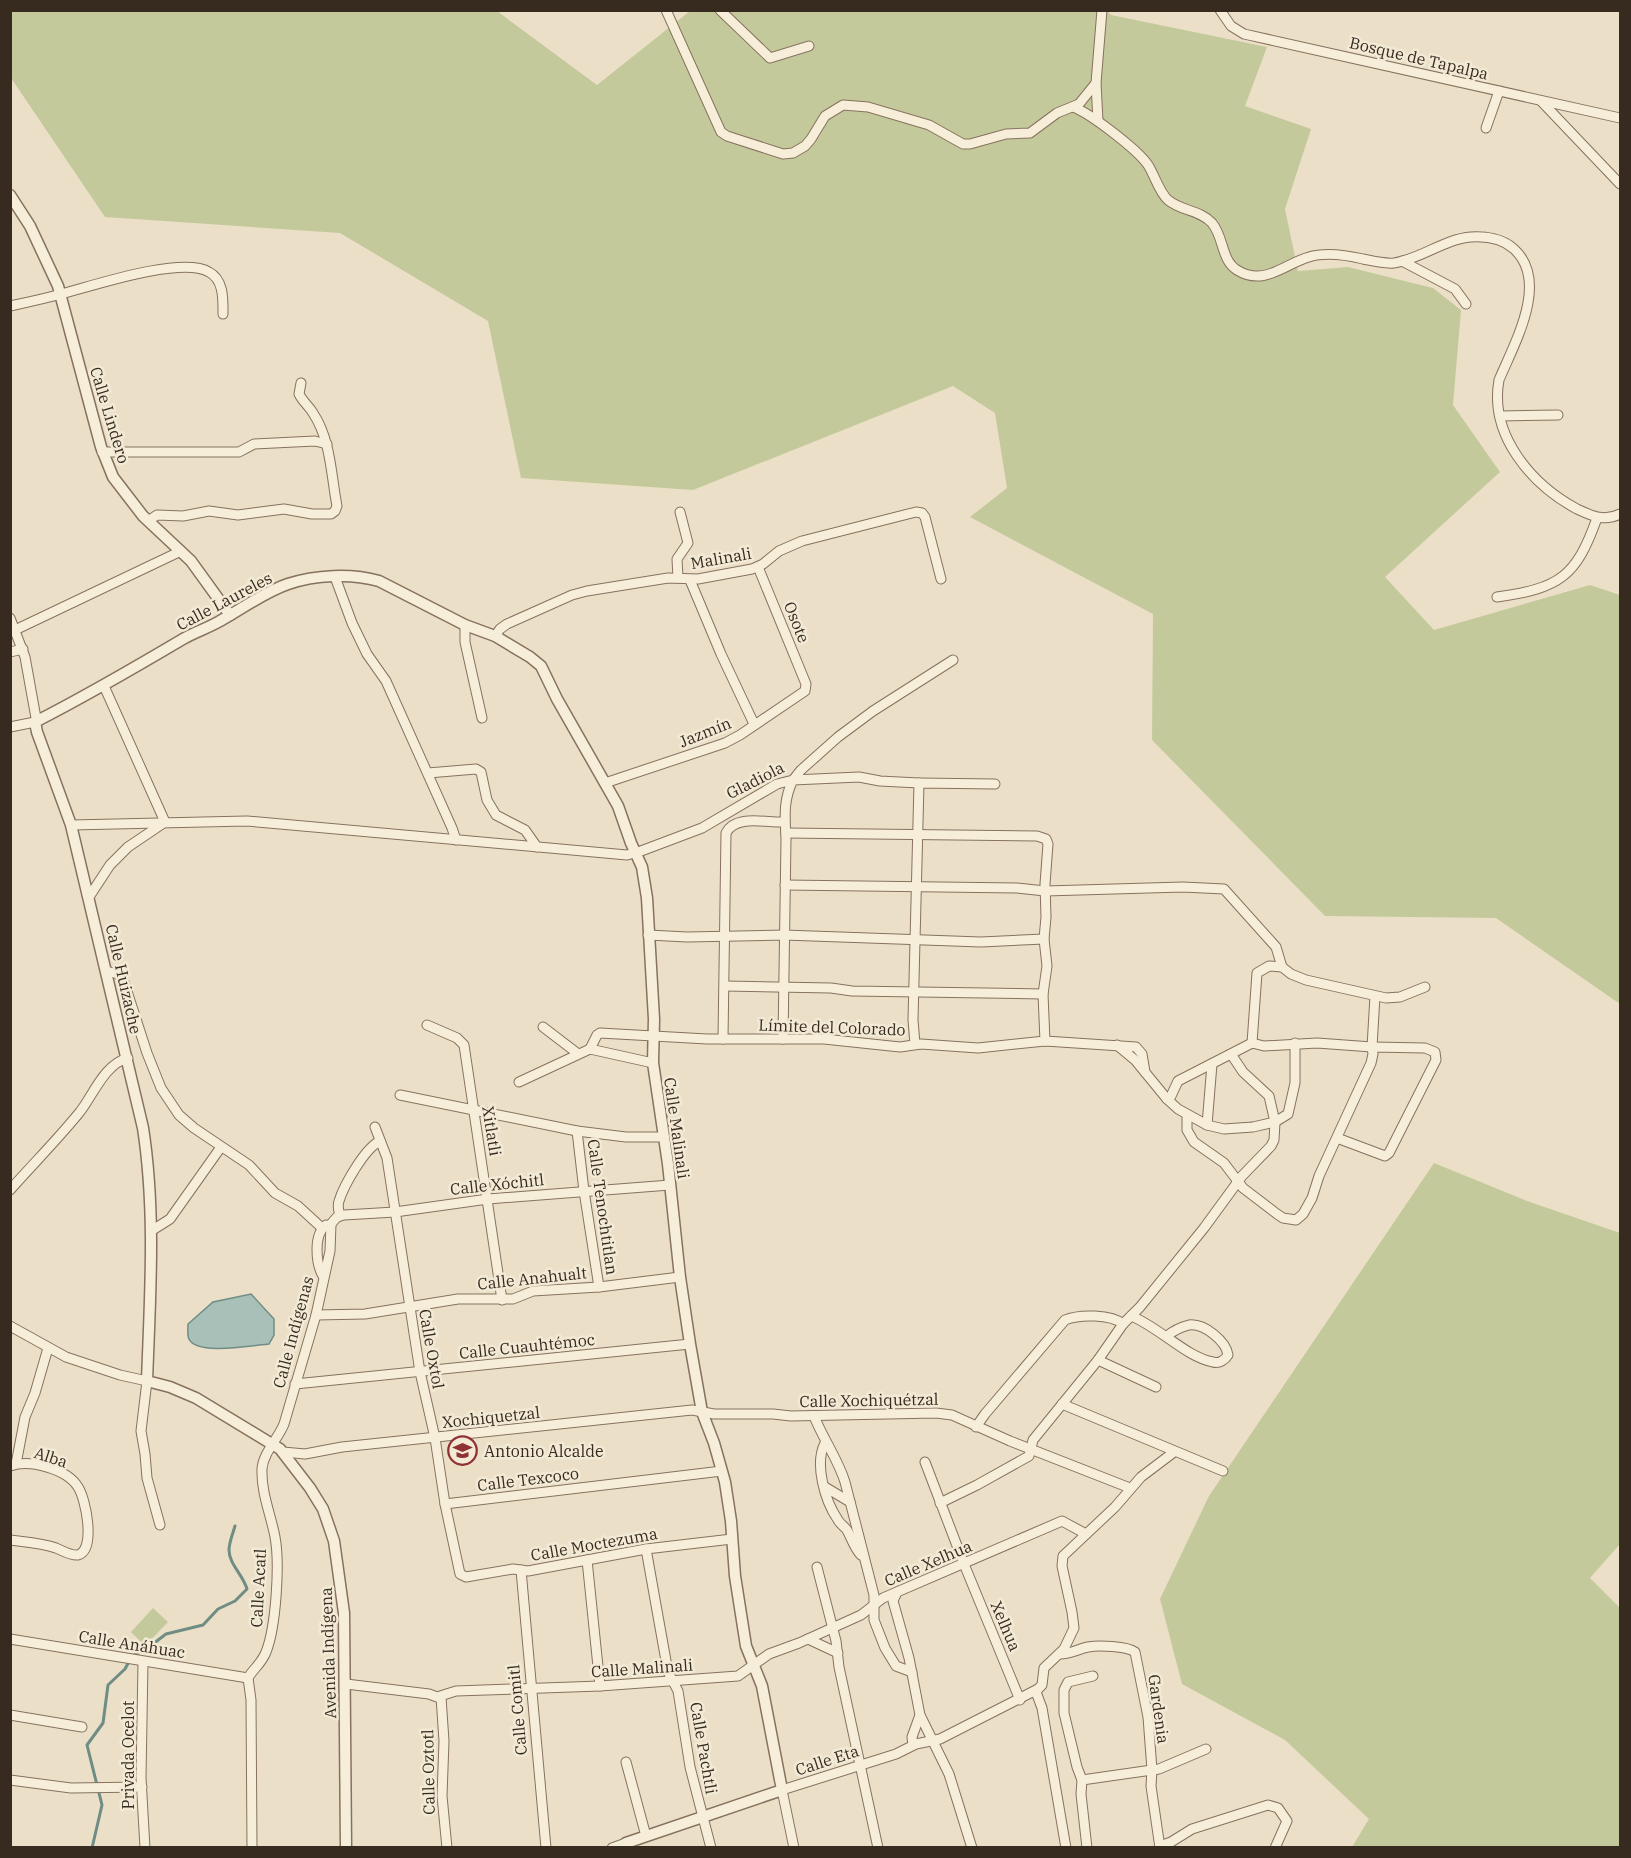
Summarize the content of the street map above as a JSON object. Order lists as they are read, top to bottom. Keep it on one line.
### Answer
{"streets":{"street":["Bosque de Tapalpa","Calle Lindero","Malinali","Calle Laureles","Osote","Jazmín","Gladiola","Calle Huizache","Límite del Colorado","Calle Malinali","Xitlatli","Calle Xóchitl","Calle Tenochtitlan","Calle Anahualt","Calle Indígenas","Calle Cuauhtémoc","Calle Oxtol","Calle Xochiquétzal","Xochiquetzal","Alba","Calle Texcoco","Calle Moctezuma","Calle Xelhua","Calle Acatl","Xelhua","Calle Anáhuac","Avenida Indígena","Gardenia","Calle Comitl","Calle Pachtli","Privada Ocelot","Calle Eta","Calle Oztotl"]},"crossings":[["Calle Lindero","Calle Laureles"],["Malinali","Calle Laureles"],["Malinali","Osote"],["Malinali","Calle Malinali"],["Calle Laureles","Calle Huizache"],["Calle Laureles","Calle Malinali"],["Osote","Jazmín"],["Jazmín","Calle Malinali"],["Gladiola","Calle Huizache"],["Gladiola","Calle Malinali"],["Calle Huizache","Avenida Indígena"],["Límite del Colorado","Calle Malinali"],["Calle Malinali","Calle Xóchitl"],["Calle Malinali","Calle Anahualt"],["Calle Malinali","Calle Cuauhtémoc"],["Calle Malinali","Calle Xochiquétzal"],["Calle Malinali","Xochiquetzal"],["Calle Malinali","Calle Texcoco"],["Calle Malinali","Calle Moctezuma"],["Calle Malinali","Calle Xelhua"],["Calle Malinali","Avenida Indígena"],["Calle Malinali","Calle Comitl"],["Calle Malinali","Calle Pachtli"],["Calle Malinali","Calle Eta"],["Calle Malinali","Calle Oztotl"],["Xitlatli","Calle Xóchitl"],["Xitlatli","Calle Anahualt"],["Calle Xóchitl","Calle Tenochtitlan"],["Calle Xóchitl","Calle Oxtol"],["Calle Tenochtitlan","Calle Anahualt"],["Calle Anahualt","Calle Indígenas"],["Calle Anahualt","Calle Oxtol"],["Calle Indígenas","Calle Cuauhtémoc"],["Calle Indígenas","Calle Acatl"],["Calle Indígenas","Avenida Indígena"],["Calle Cuauhtémoc","Calle Oxtol"],["Calle Oxtol","Xochiquetzal"],["Calle Oxtol","Calle Texcoco"],["Calle Oxtol","Calle Moctezuma"],["Calle Xochiquétzal","Xochiquetzal"],["Xochiquetzal","Avenida Indígena"],["Alba","Avenida Indígena"],["Calle Moctezuma","Calle Comitl"],["Calle Moctezuma","Calle Pachtli"],["Calle Xelhua","Xelhua"],["Calle Acatl","Calle Anáhuac"],["Calle Acatl","Avenida Indígena"],["Xelhua","Calle Eta"],["Calle Anáhuac","Privada Ocelot"],["Calle Pachtli","Calle Eta"]],"places":{"school or university":["Antonio Alcalde"]}}
